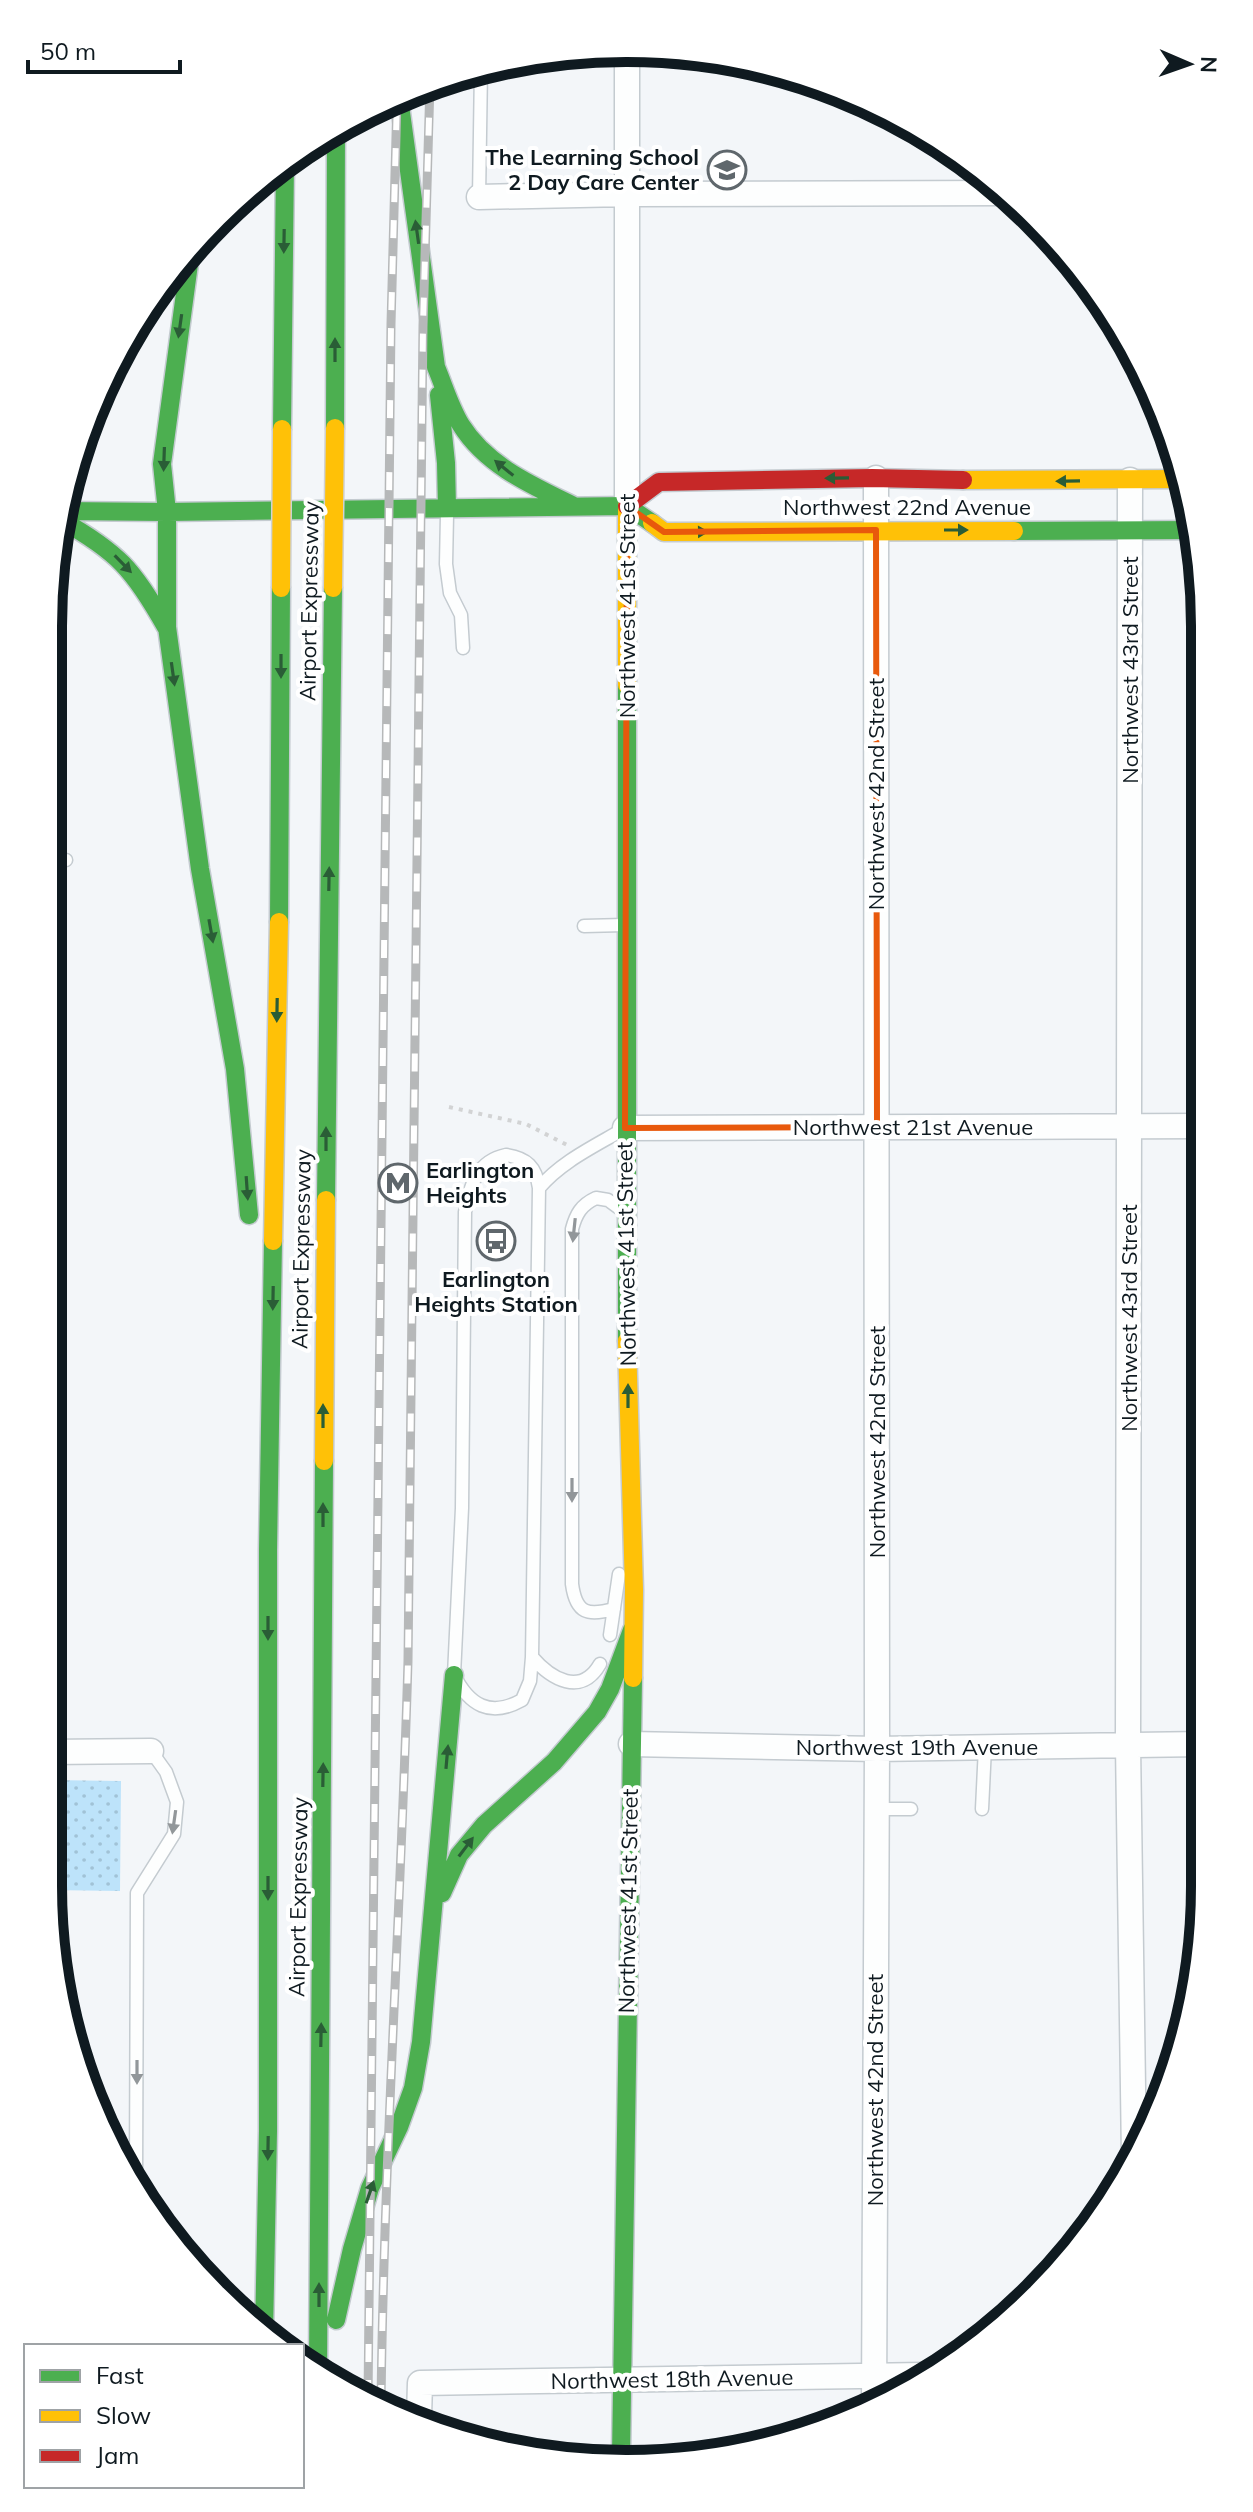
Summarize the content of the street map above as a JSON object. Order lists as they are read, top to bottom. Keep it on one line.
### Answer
{"streets":{"main road":["Northwest 22nd Avenue","Airport Expressway","Northwest 41st Street"],"street":["Northwest 43rd Street","Northwest 42nd Street","Northwest 21st Avenue","Northwest 19th Avenue","Northwest 18th Avenue"]},"crossings":[["Northwest 22nd Avenue","Northwest 41st Street"],["Northwest 22nd Avenue","Northwest 43rd Street"],["Northwest 22nd Avenue","Northwest 42nd Street"],["Northwest 41st Street","Northwest 21st Avenue"],["Northwest 41st Street","Northwest 19th Avenue"],["Northwest 41st Street","Northwest 18th Avenue"],["Northwest 43rd Street","Northwest 21st Avenue"],["Northwest 43rd Street","Northwest 19th Avenue"],["Northwest 42nd Street","Northwest 21st Avenue"],["Northwest 42nd Street","Northwest 19th Avenue"],["Northwest 42nd Street","Northwest 18th Avenue"]],"places":{"school or university":["The Learning School 2 Day Care Center"],"metro station":["Earlington Heights"],"bus stop":["Earlington Heights Station"]},"legend":["Fast","Slow","Jam"],"scale_bar":"50 m","north":"right"}
